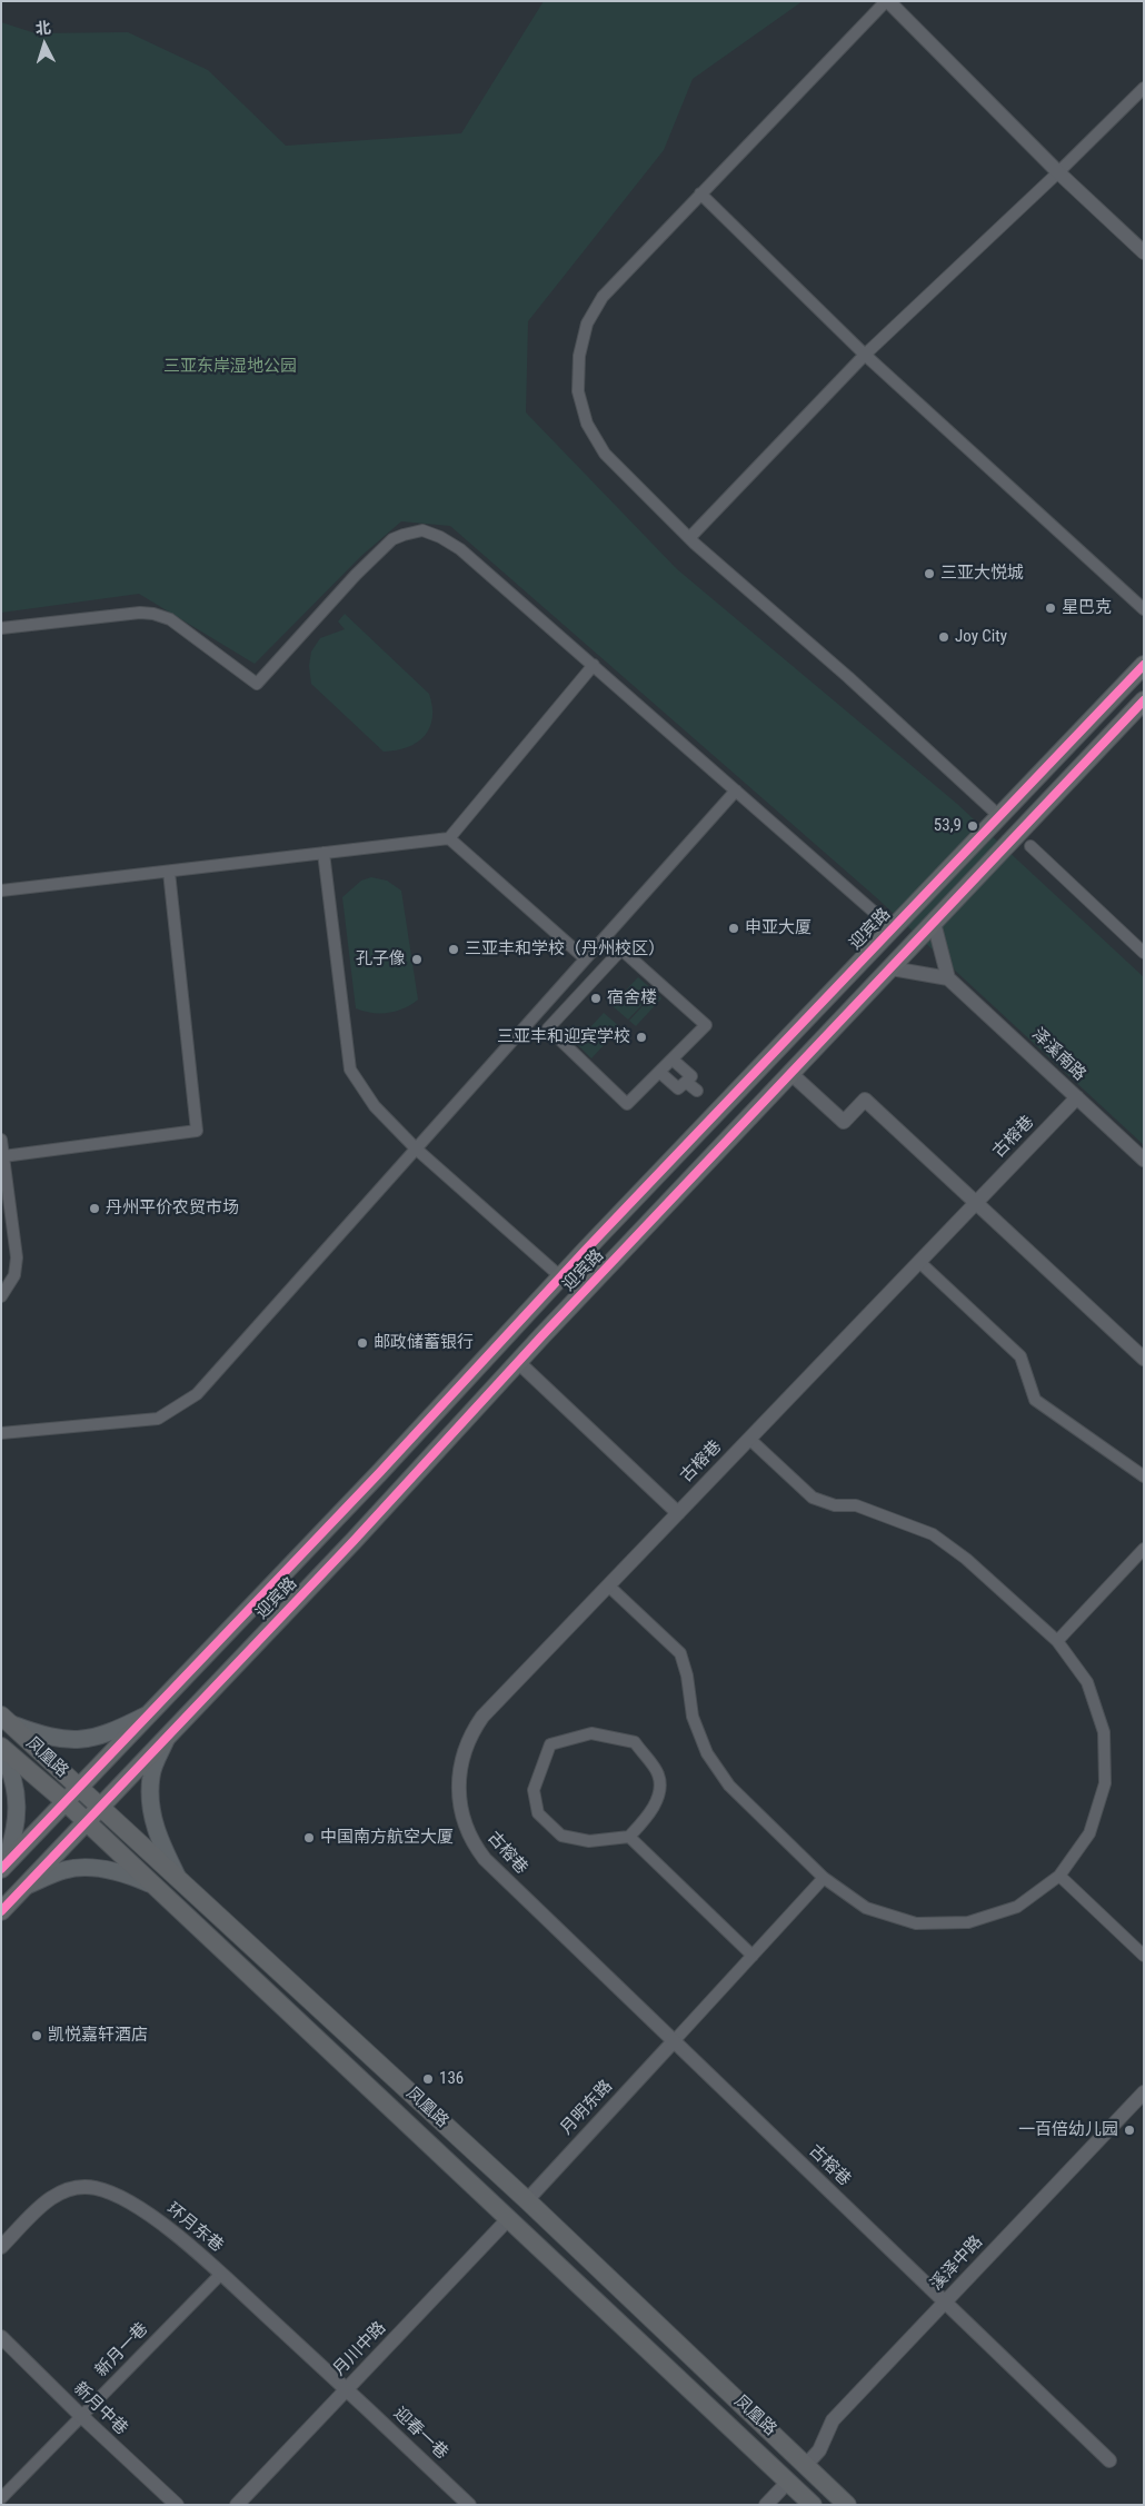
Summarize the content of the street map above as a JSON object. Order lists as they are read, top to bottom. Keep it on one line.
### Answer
{"streets":{"highway":["迎宾路","凤凰路"],"street":["泽溪南路","古榕巷","月明东路","环月东巷","溪泽中路","月川中路","新月一巷","新月中巷","迎春一巷"]},"crossings":[["迎宾路","凤凰路"],["泽溪南路","古榕巷"],["古榕巷","月明东路"],["古榕巷","溪泽中路"],["凤凰路","月明东路"],["凤凰路","溪泽中路"],["凤凰路","月川中路"],["环月东巷","月川中路"],["环月东巷","新月一巷"],["环月东巷","迎春一巷"],["月川中路","迎春一巷"],["新月一巷","新月中巷"]],"parks":["三亚东岸湿地公园"],"places":["三亚大悦城","星巴克","Joy City","53,9","申亚大厦","三亚丰和学校（丹州校区）","孔子像","宿舍楼","三亚丰和迎宾学校","丹州平价农贸市场","邮政储蓄银行","中国南方航空大厦","凯悦嘉轩酒店","136","一百倍幼儿园"],"north":"top"}
